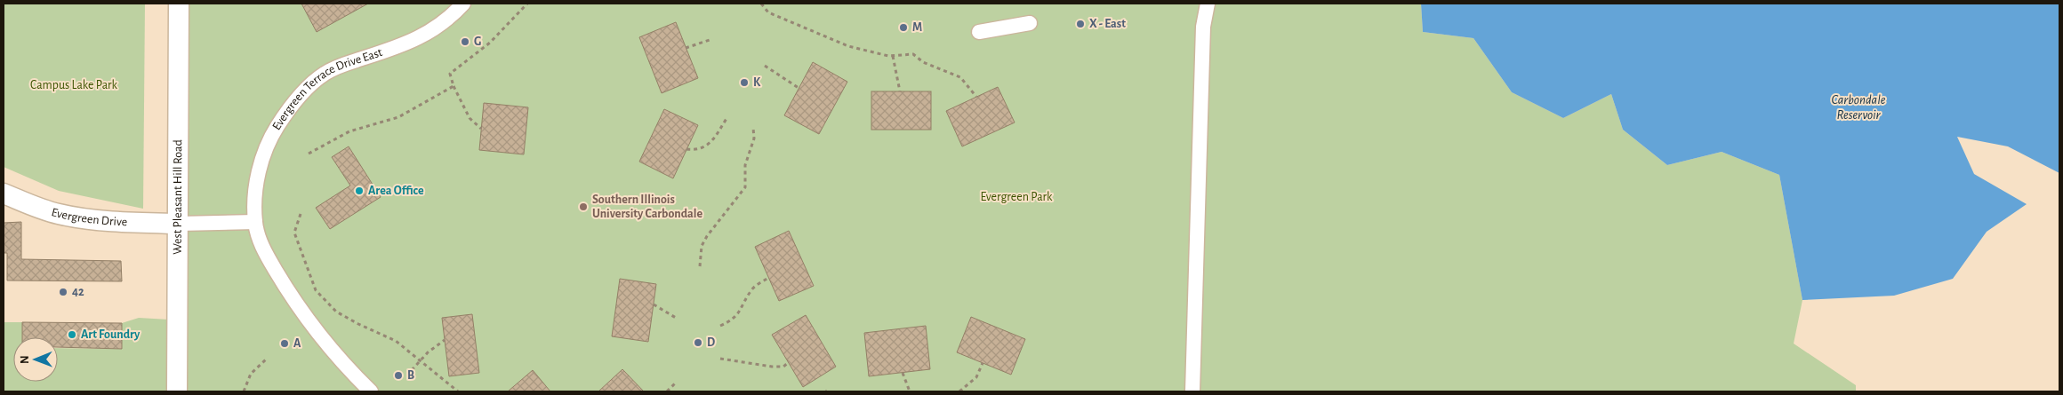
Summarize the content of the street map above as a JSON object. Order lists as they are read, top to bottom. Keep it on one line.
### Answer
{"streets":{"street":["Evergreen Terrace Drive East","West Pleasant Hill Road","Evergreen Drive"]},"crossings":[["West Pleasant Hill Road","Evergreen Drive"]],"water":["Carbondale Reservoir"],"parks":["Campus Lake Park","Evergreen Park"],"places":["X - East","M","G","K","Area Office","Southern Illinois University Carbondale","42","Art Foundry","D","A","B"],"north":"left"}
